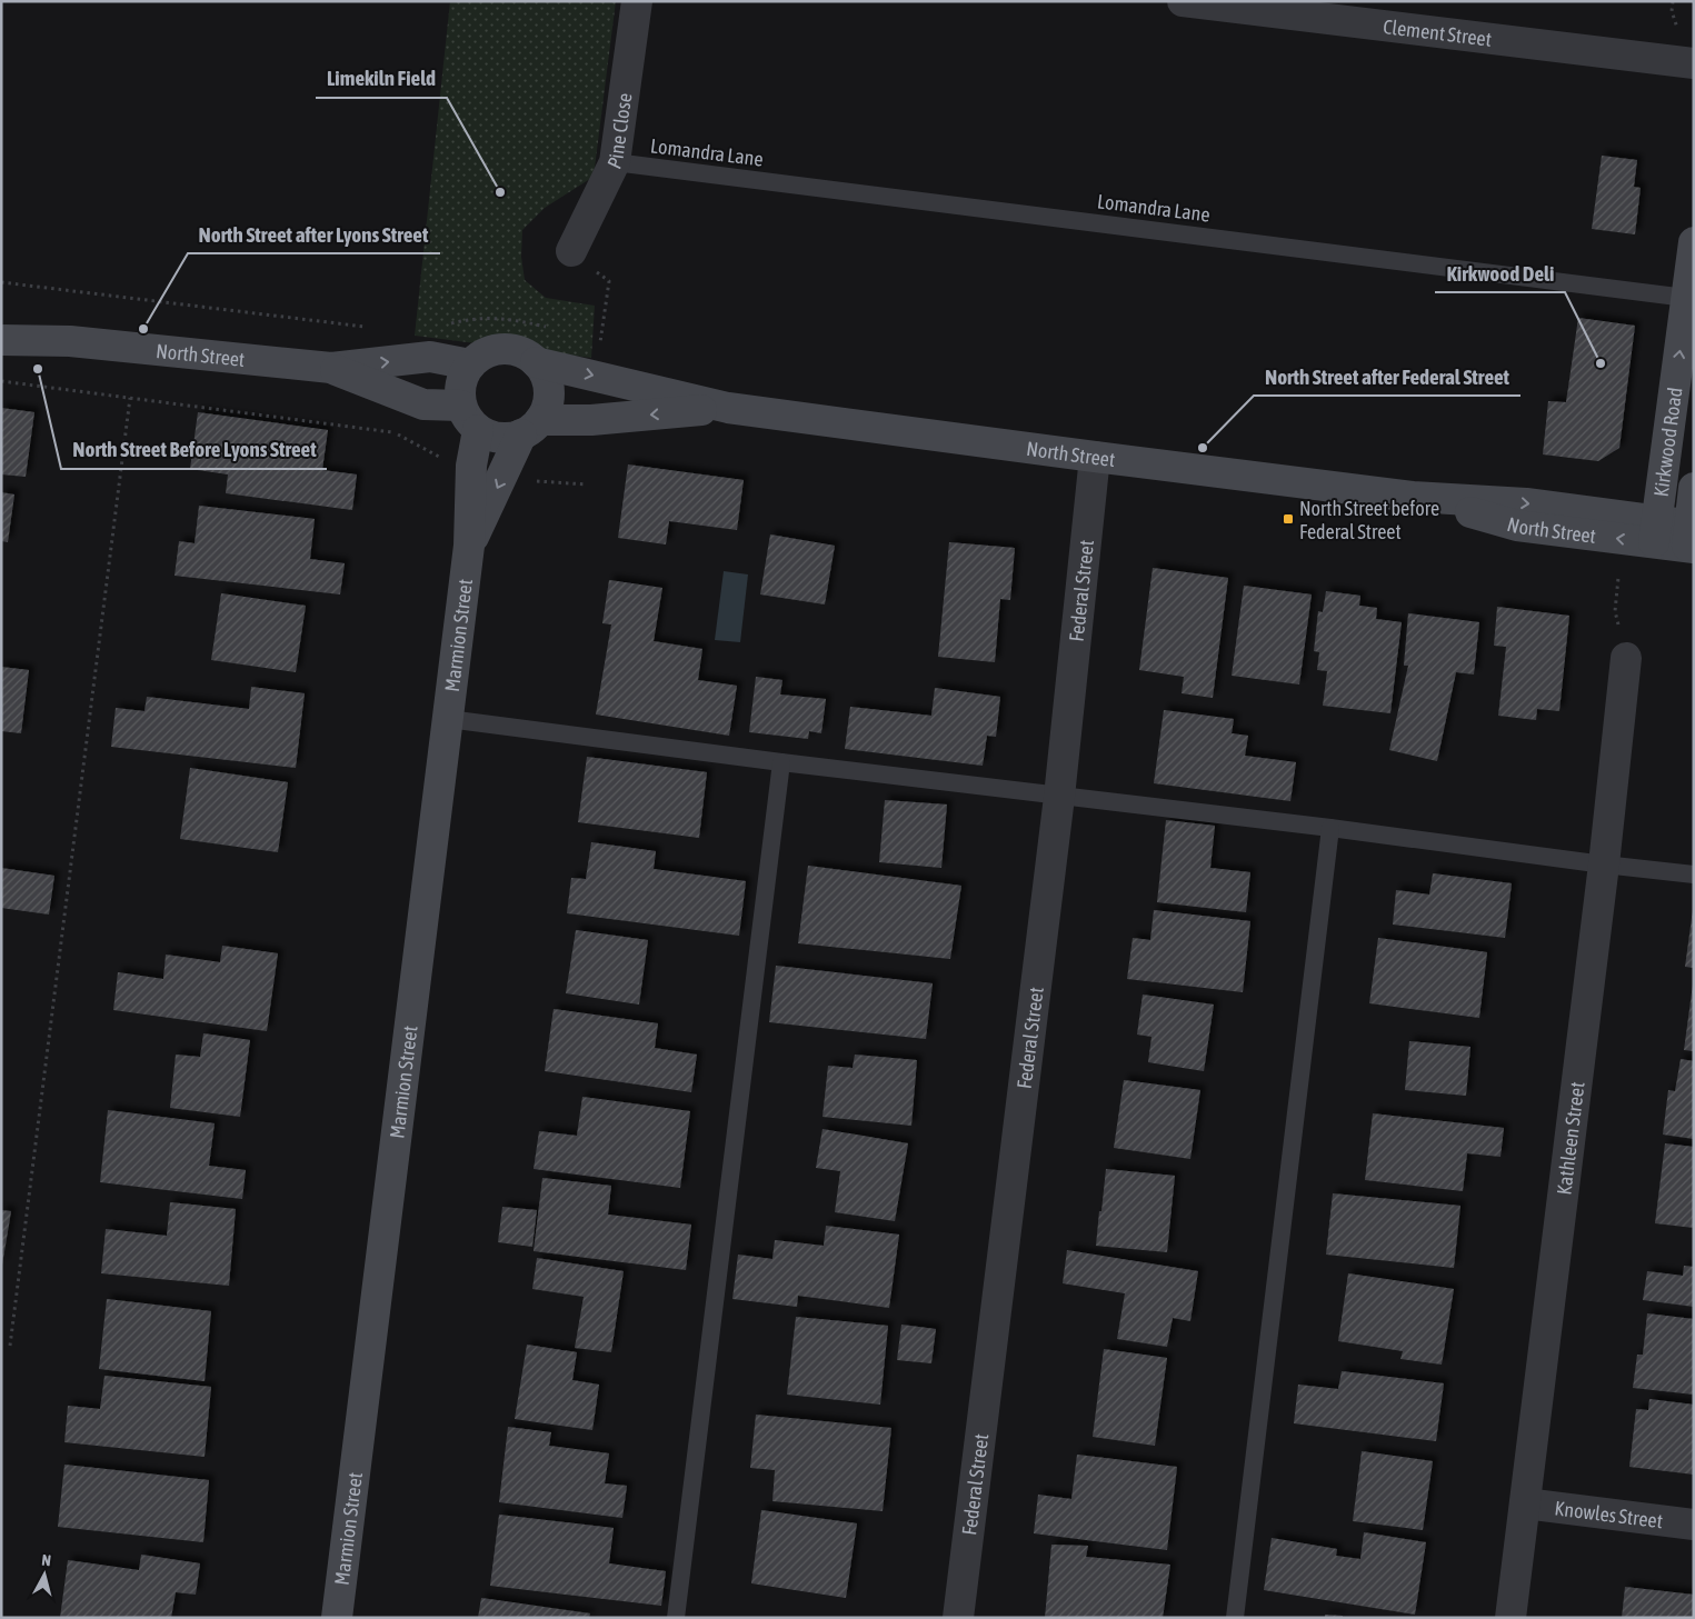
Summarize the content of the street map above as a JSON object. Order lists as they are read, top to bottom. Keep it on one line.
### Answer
{"streets":{"street":["Clement Street","Pine Close","North Street","Kirkwood Road","Federal Street","Marmion Street","Kathleen Street","Knowles Street"],"lane":["Lomandra Lane"]},"crossings":[["Pine Close","Lomandra Lane"],["Lomandra Lane","Kirkwood Road"],["North Street","Kirkwood Road"],["North Street","Federal Street"],["North Street","Marmion Street"],["Kathleen Street","Knowles Street"]],"one_way":["Kirkwood Road"],"places":{"other":["Limekiln Field","North Street after Lyons Street","Kirkwood Deli","North Street Before Lyons Street","North Street after Federal Street"],"transit":["North Street before Federal Street"]},"north":"top"}
